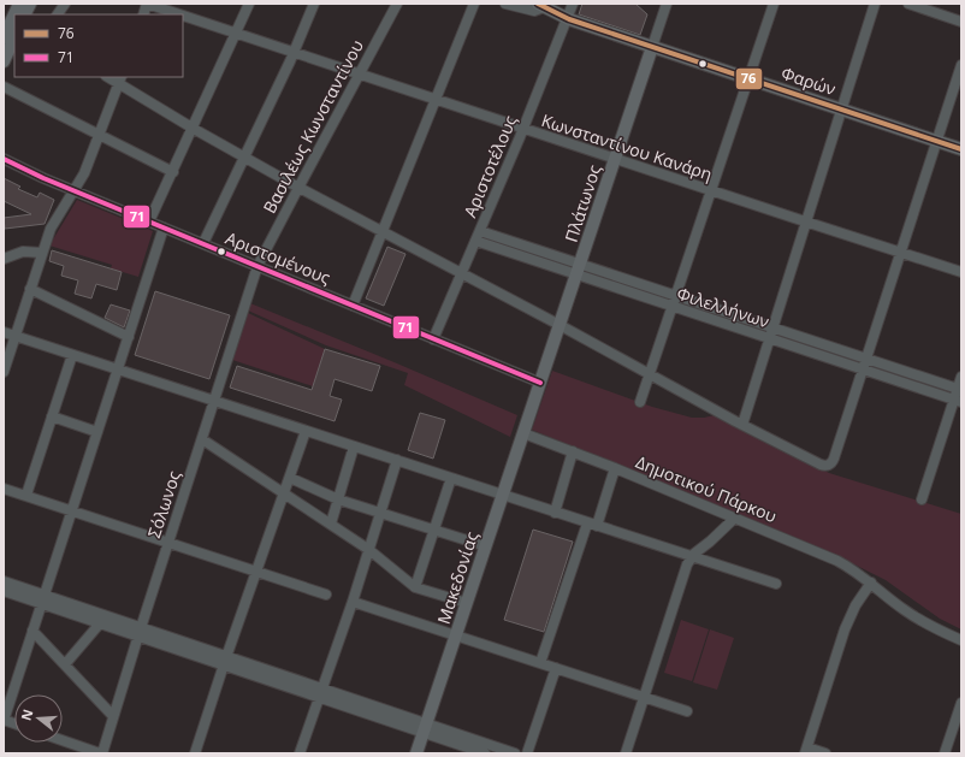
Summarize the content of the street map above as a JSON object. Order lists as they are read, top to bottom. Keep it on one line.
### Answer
{"streets":{"main road":["Φαρών","Πλάτωνος","Μακεδονίας"],"street":["Βασιλέως Κωνσταντίνου","Κωνσταντίνου Κανάρη","Αριστοτέλους","Αριστομένους","Φιλελλήνων","Δημοτικού Πάρκου","Σόλωνος"]},"crossings":[["Φαρών","Αριστοτέλους"],["Φαρών","Πλάτωνος"],["Βασιλέως Κωνσταντίνου","Κωνσταντίνου Κανάρη"],["Βασιλέως Κωνσταντίνου","Αριστομένους"],["Βασιλέως Κωνσταντίνου","Σόλωνος"],["Κωνσταντίνου Κανάρη","Αριστοτέλους"],["Κωνσταντίνου Κανάρη","Πλάτωνος"],["Αριστοτέλους","Αριστομένους"],["Αριστοτέλους","Φιλελλήνων"],["Πλάτωνος","Αριστομένους"],["Πλάτωνος","Φιλελλήνων"],["Πλάτωνος","Μακεδονίας"],["Αριστομένους","Σόλωνος"],["Δημοτικού Πάρκου","Μακεδονίας"]],"lines":["transit line 76","transit line 71"],"legend":["76","71"],"north":"left"}
